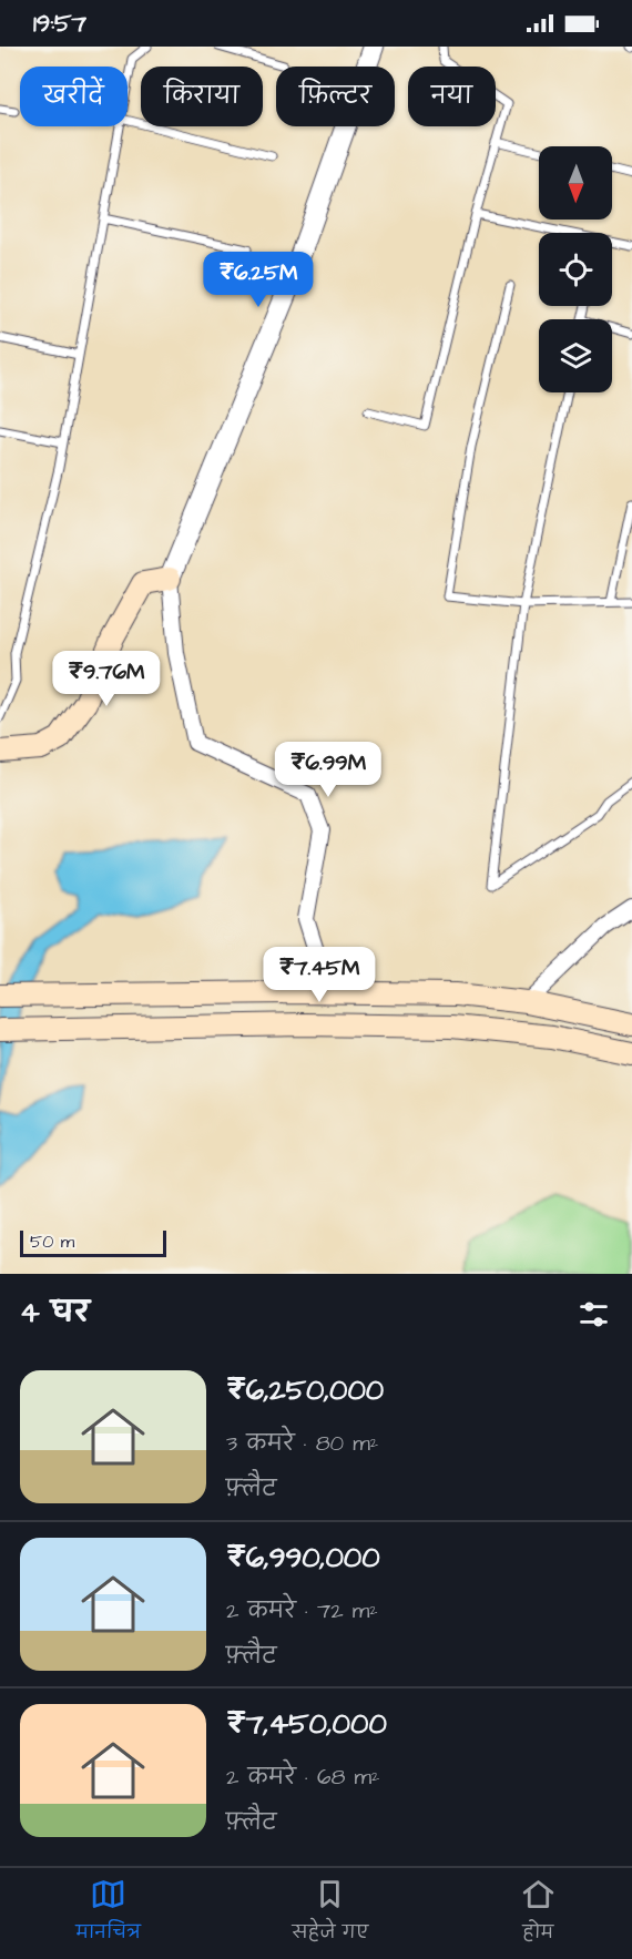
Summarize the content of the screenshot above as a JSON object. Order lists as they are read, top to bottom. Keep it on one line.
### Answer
{"scale_bar":"50 m","north":"bottom","page":{"status":"19:57","chip":["खरीदें","किराया","फ़िल्टर","नया"],"price":["₹6.25M","₹9.76M","₹6.99M","₹7.45M"],"scale":"50 m","heading":"4 घर","list":[{"name":"₹6,250,000","note":"3 कमरे · 80 m² · फ़्लैट"},{"name":"₹6,990,000","note":"2 कमरे · 72 m² · फ़्लैट"},{"name":"₹7,450,000","note":"2 कमरे · 68 m² · फ़्लैट"}],"tabs":["मानचित्र","सहेजे गए","होम"]}}
